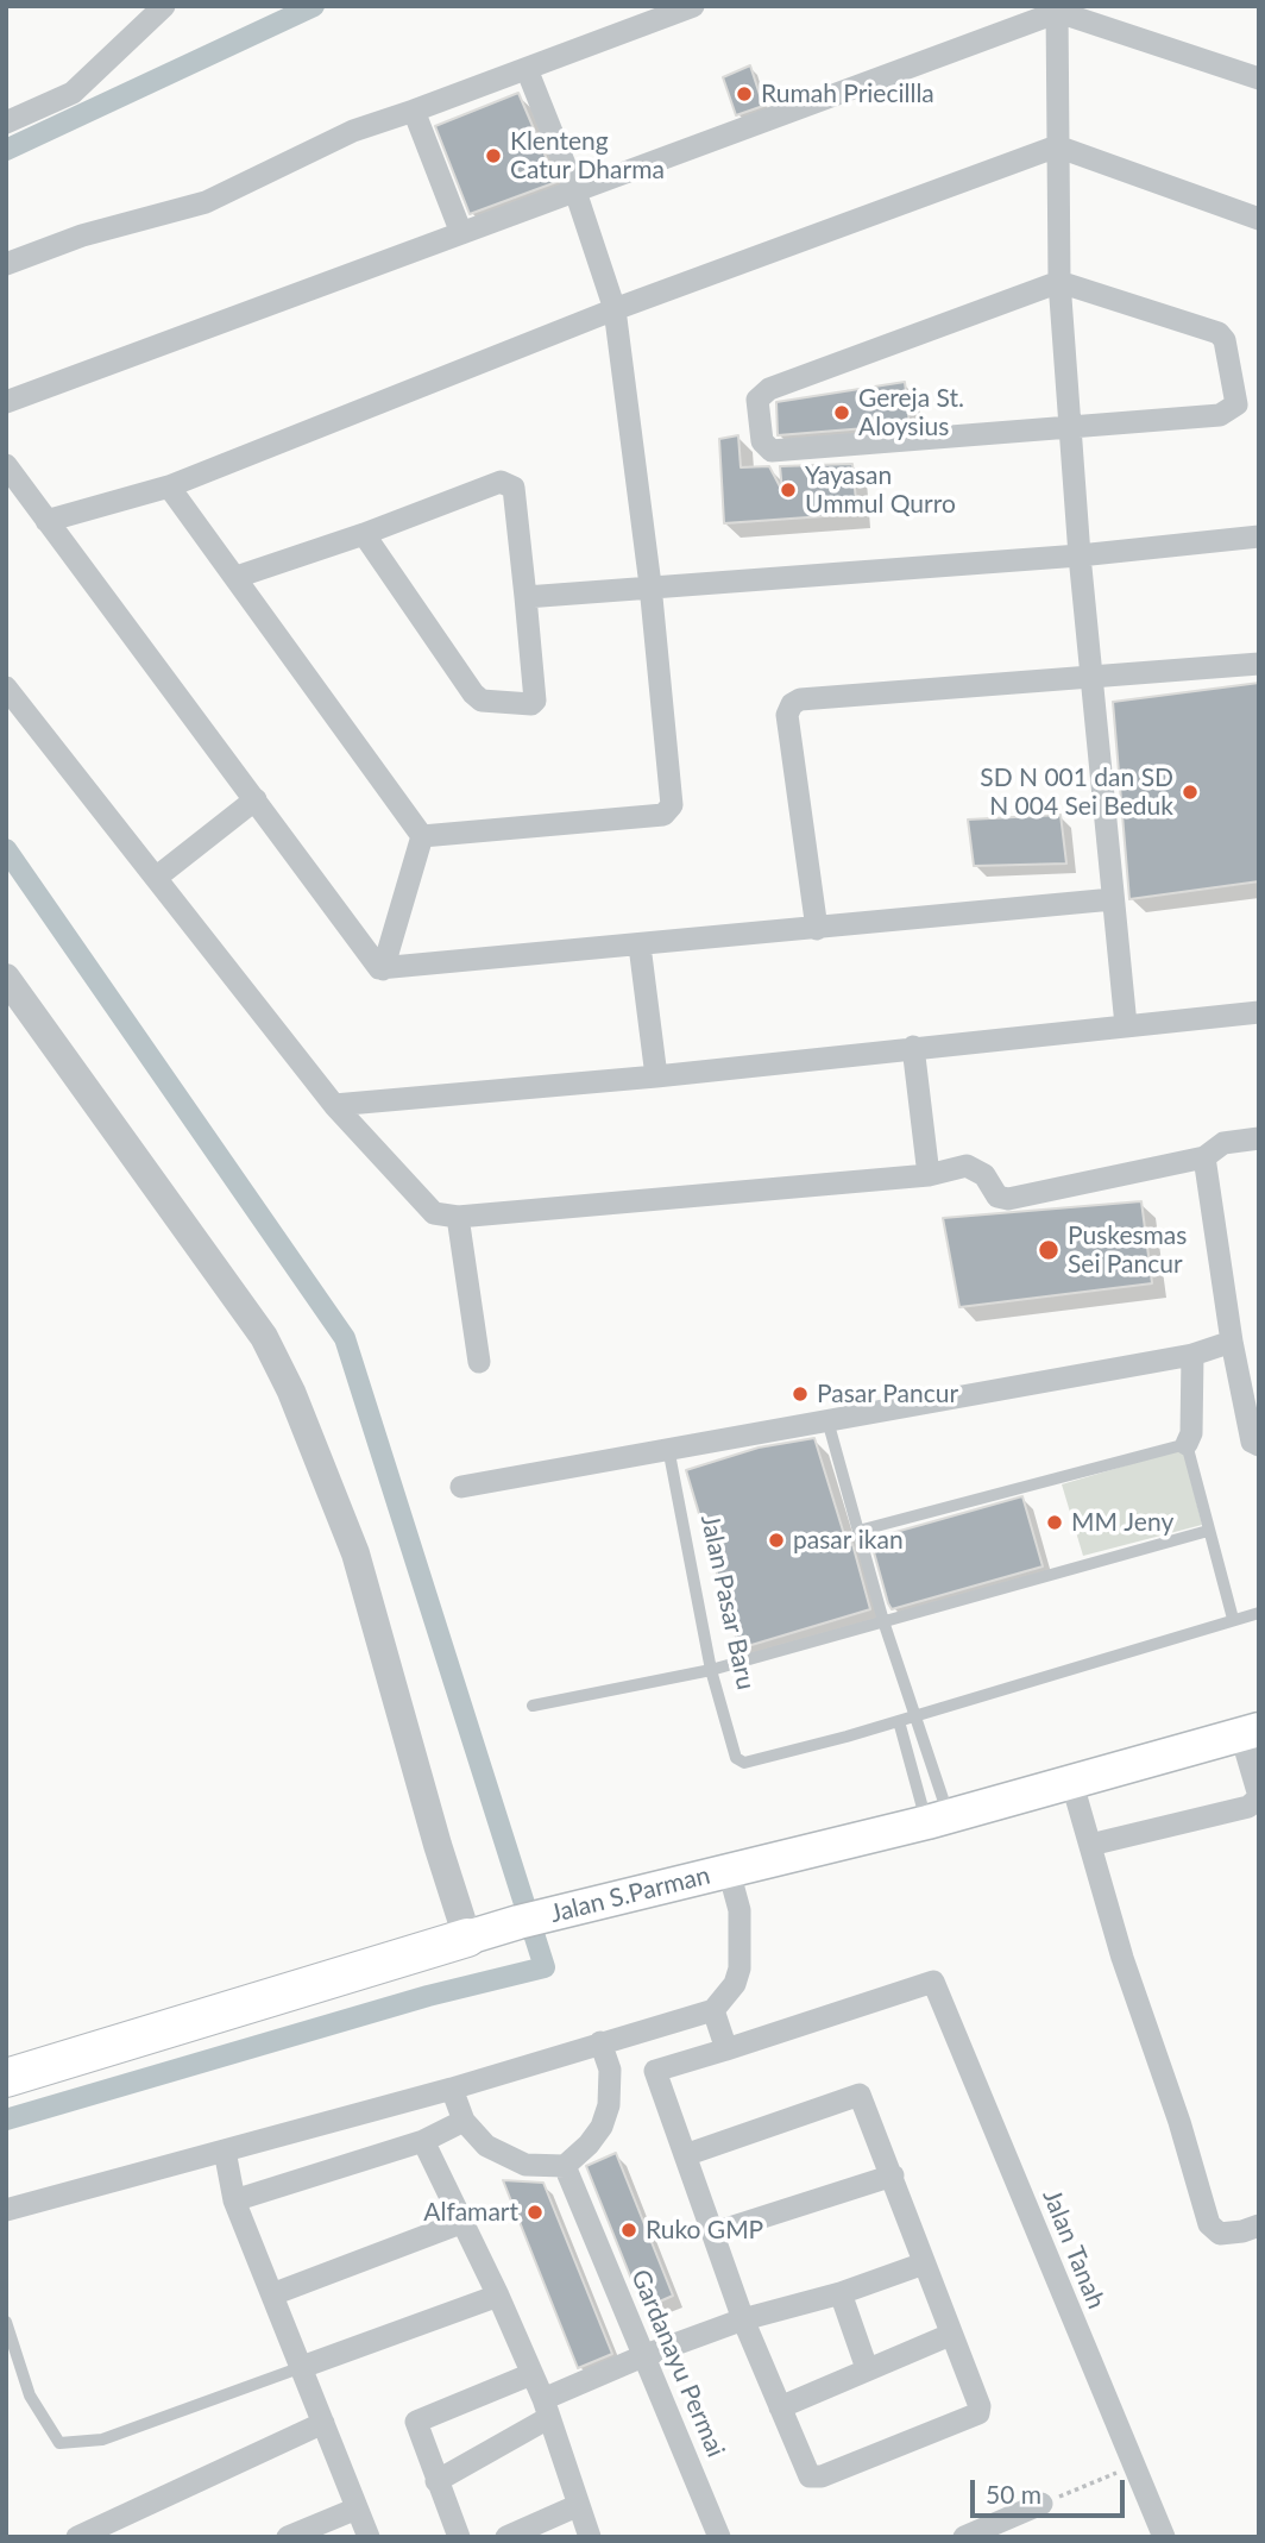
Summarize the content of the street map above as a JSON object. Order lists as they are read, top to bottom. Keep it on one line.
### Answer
{"streets":{"main road":["Jalan S.Parman"],"street":["Jalan Tanah","Gardanayu Permai"],"lane":["Jalan Pasar Baru"]},"places":["Rumah Priecillla","Klenteng Catur Dharma","Gereja St. Aloysius","Yayasan Ummul Qurro","SD N 001 dan SD N 004 Sei Beduk","Puskesmas Sei Pancur","Pasar Pancur","MM Jeny","pasar ikan","Alfamart","Ruko GMP"],"scale_bar":"50 m"}
